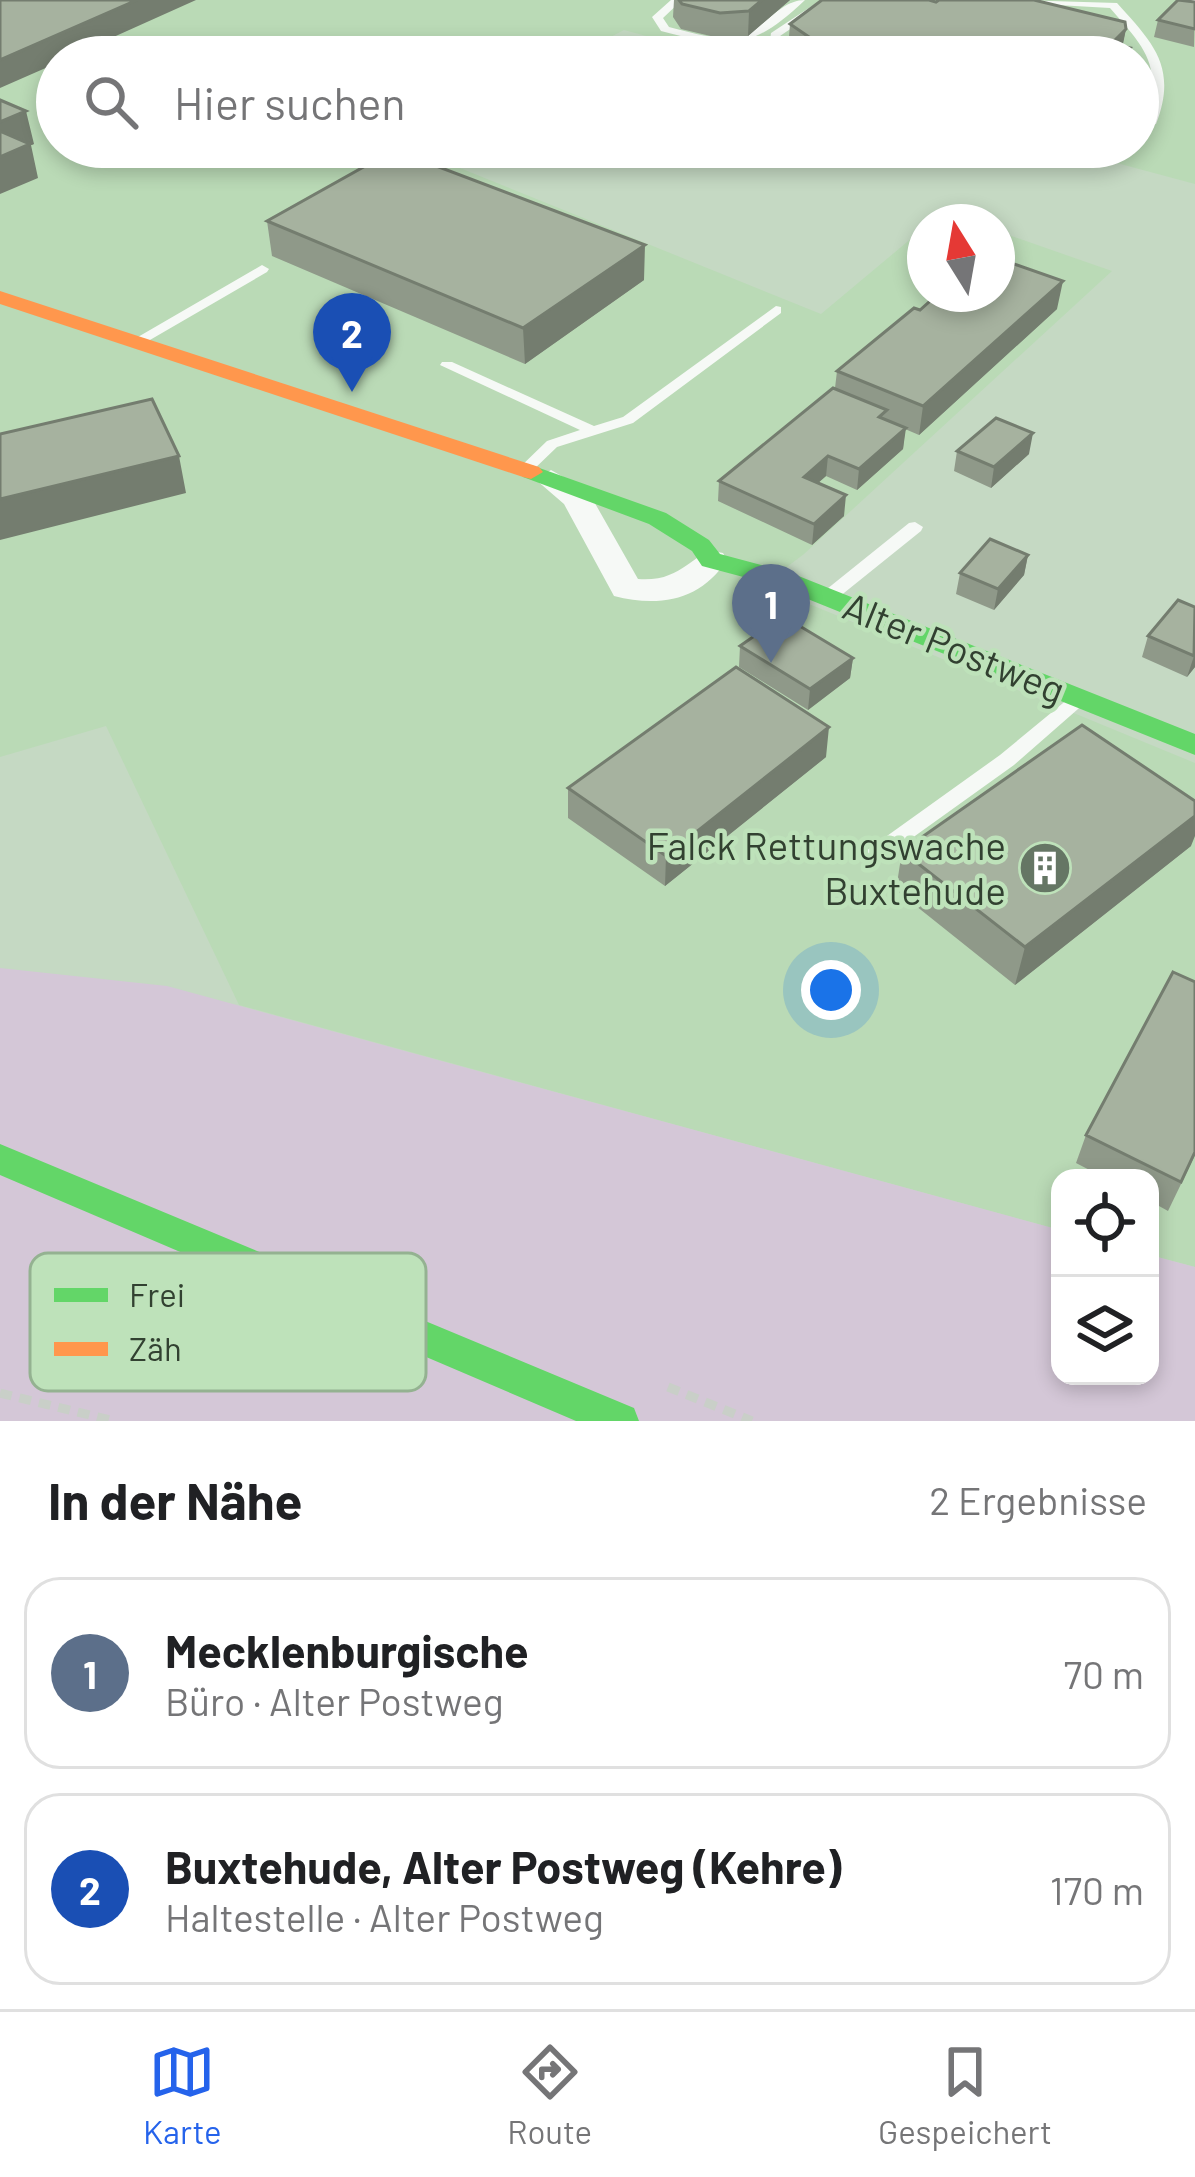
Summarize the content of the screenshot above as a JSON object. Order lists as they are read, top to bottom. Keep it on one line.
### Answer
{"streets":{"street":["Alter Postweg"]},"places":{"building":["Falck Rettungswache Buxtehude"]},"legend":["Frei","Zäh"],"north":"top","page":{"search":"Hier suchen","pins":["2","1"],"heading":["In der Nähe","2 Ergebnisse"],"list":[{"mark":"1","name":"Mecklenburgische","note":"Büro · Alter Postweg","value":"70 m"},{"mark":"2","name":"Buxtehude, Alter Postweg (Kehre)","note":"Haltestelle · Alter Postweg","value":"170 m"}],"nav":["Karte","Route","Gespeichert"]}}
